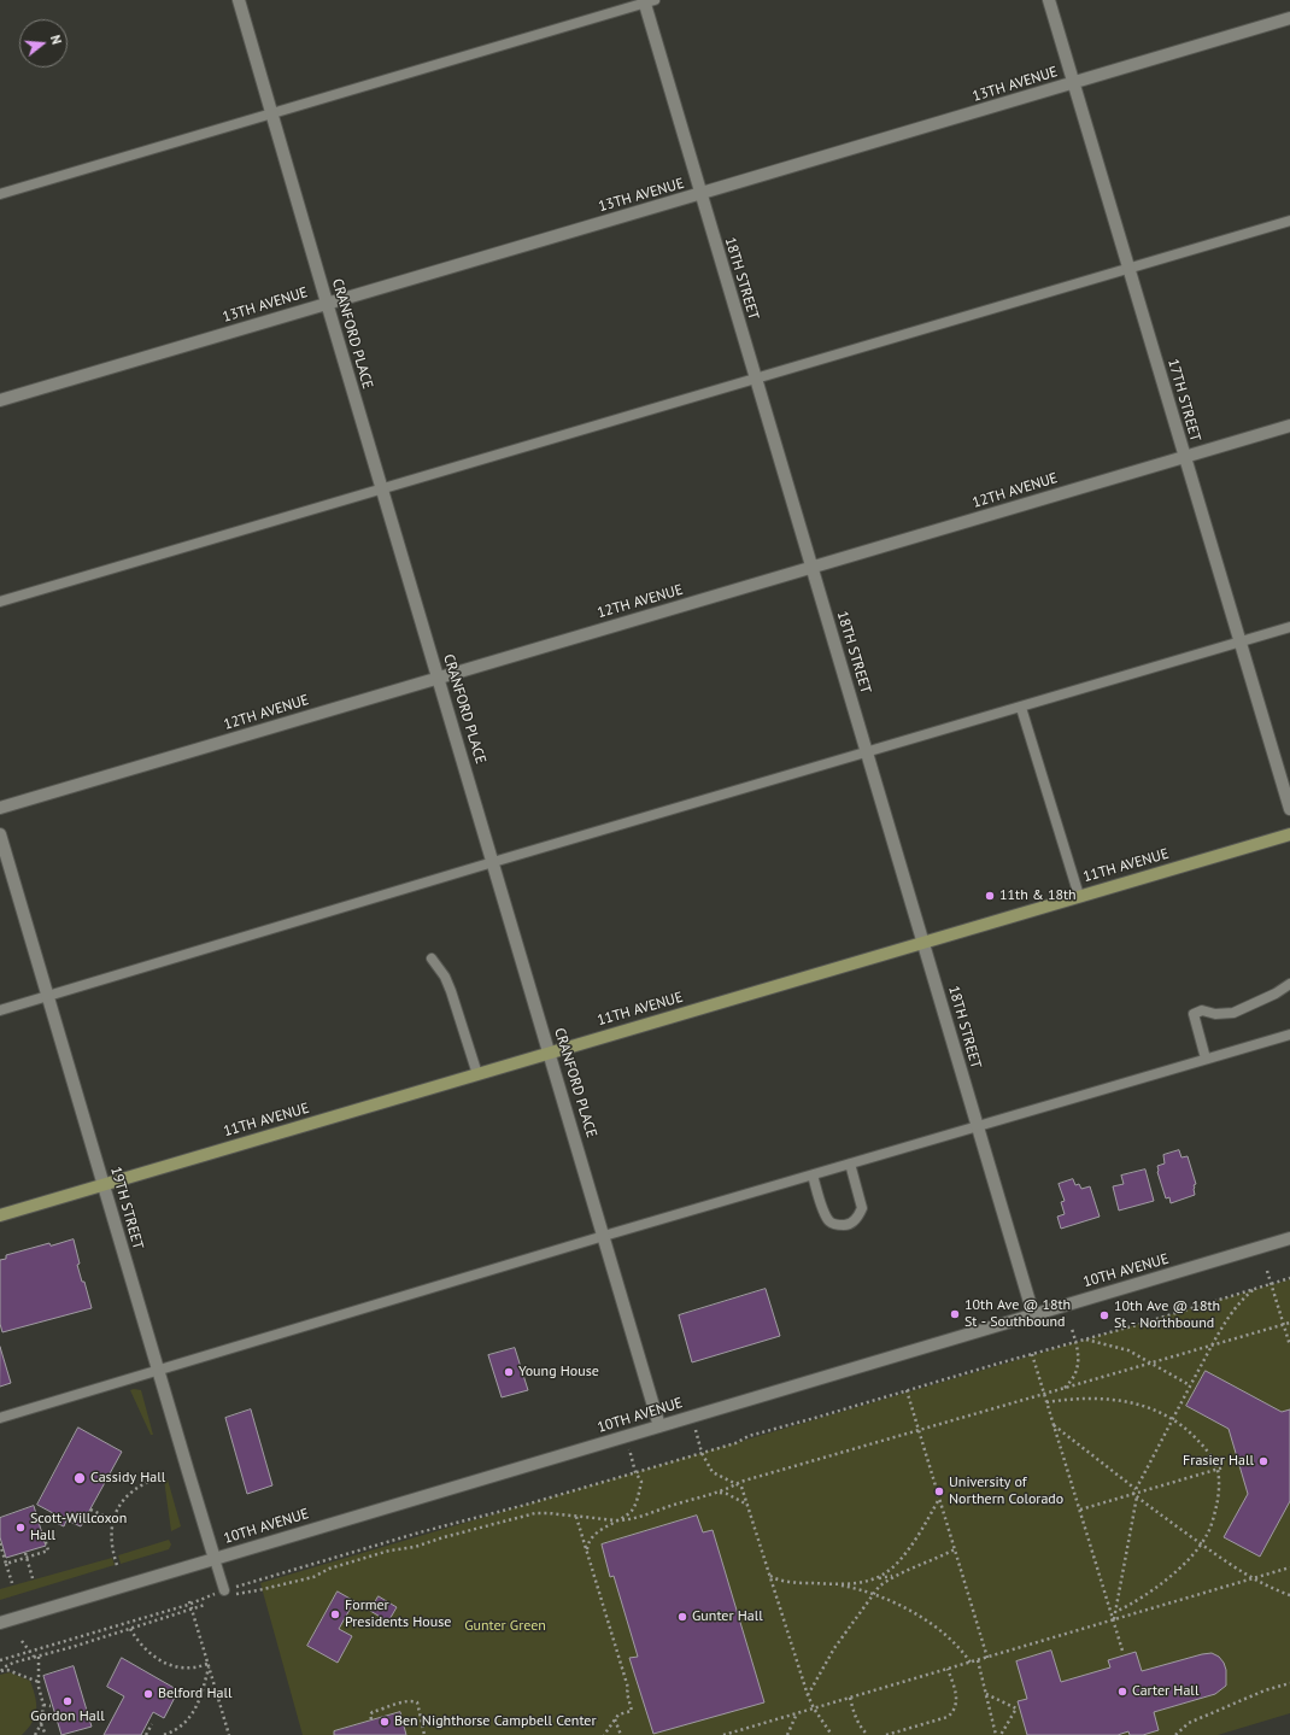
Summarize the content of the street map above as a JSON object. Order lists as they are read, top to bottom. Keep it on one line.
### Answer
{"streets":{"main road":["11TH AVENUE"],"street":["13TH AVENUE","18TH STREET","CRANFORD PLACE","17TH STREET","12TH AVENUE","19TH STREET","10TH AVENUE"]},"crossings":[["13TH AVENUE","18TH STREET"],["13TH AVENUE","CRANFORD PLACE"],["13TH AVENUE","17TH STREET"],["18TH STREET","12TH AVENUE"],["18TH STREET","11TH AVENUE"],["18TH STREET","10TH AVENUE"],["CRANFORD PLACE","12TH AVENUE"],["CRANFORD PLACE","11TH AVENUE"],["CRANFORD PLACE","10TH AVENUE"],["17TH STREET","12TH AVENUE"],["11TH AVENUE","19TH STREET"],["19TH STREET","10TH AVENUE"]],"parks":["Gunter Green"],"places":["11th & 18th","10th Ave @ 18th St - Southbound","10th Ave @ 18th St - Northbound","Young House","Frasier Hall","Cassidy Hall","University of Northern Colorado","Scott-Willcoxon Hall","Former Presidents House","Gunter Hall","Carter Hall","Belford Hall","Gordon Hall","Ben Nighthorse Campbell Center"],"north":"right"}
